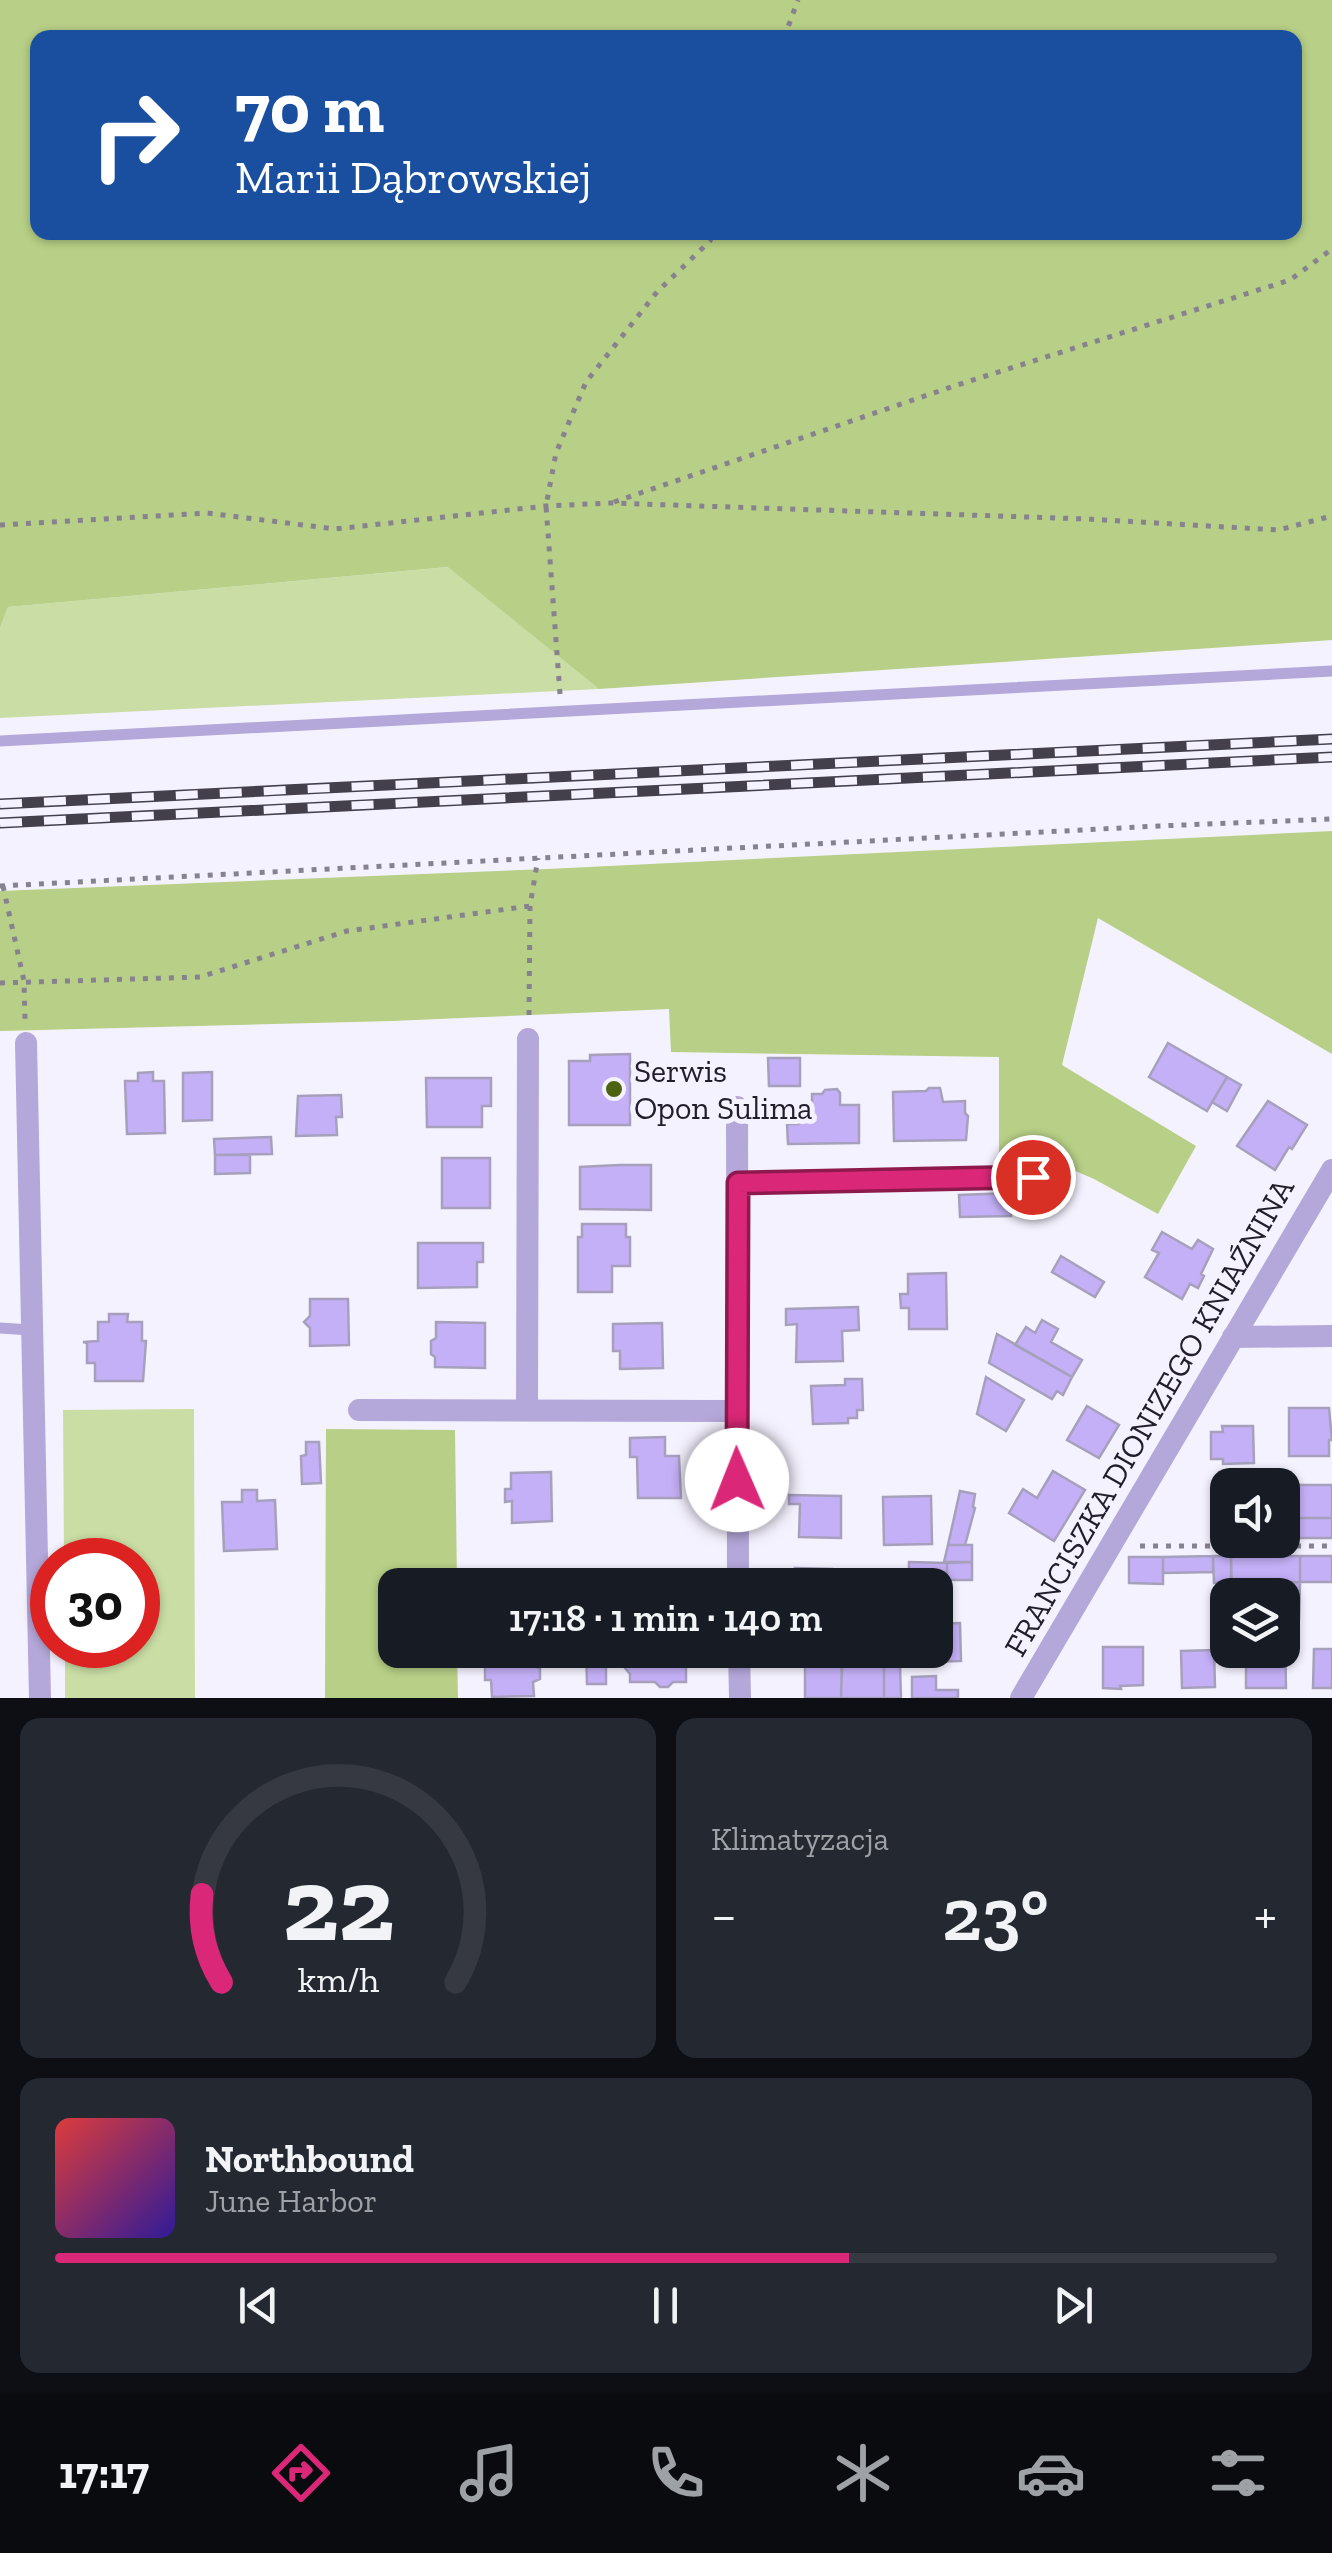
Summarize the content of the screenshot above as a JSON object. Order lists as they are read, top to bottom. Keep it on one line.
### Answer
{"streets":{"street":["FRANCISZKA DIONIZEGO KNIAŹNINA"]},"places":["Serwis Opon Sulima"],"page":{"turn":["70 m","Marii Dąbrowskiej"],"limit":"30","trip":"17:18 · 1 min · 140 m","tile":"Klimatyzacja","heat":["−","23°","+"],"song":["Northbound","June Harbor"],"tabs":"17:17","gauge":["22","km/h"]}}
